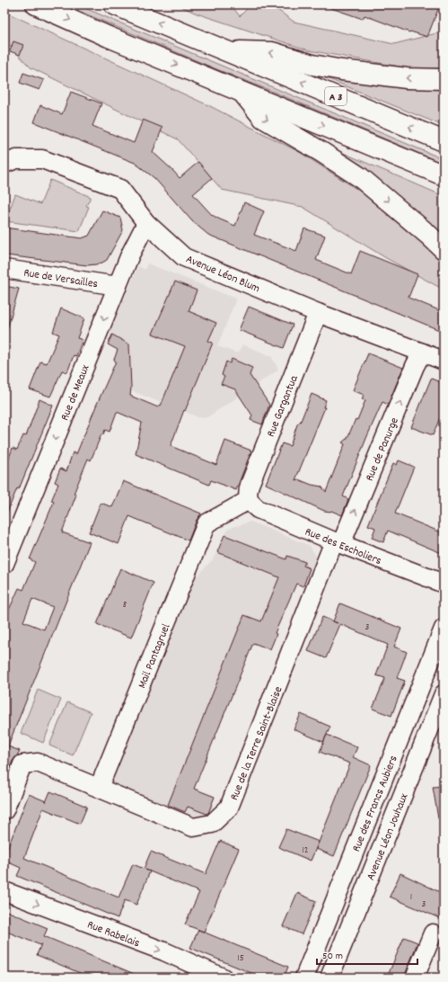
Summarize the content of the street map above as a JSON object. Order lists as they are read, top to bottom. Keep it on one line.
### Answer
{"streets":{"highway":["A 3"],"street":["Avenue Léon Blum","Rue de Versailles","Rue de Meaux","Rue Gargantua","Rue de Panurge","Rue des Escholiers","Mail Pantagruel","Rue de la Terre Saint-Blaise","Rue des Francs Aubiers","Avenue Léon Jouhaux","Rue Rabelais"]},"crossings":[["Avenue Léon Blum","Rue de Meaux"],["Avenue Léon Blum","Rue Gargantua"],["Avenue Léon Blum","Rue de Panurge"],["Rue de Versailles","Rue de Meaux"],["Rue Gargantua","Rue des Escholiers"],["Rue Gargantua","Mail Pantagruel"],["Rue de Panurge","Rue des Escholiers"],["Rue de Panurge","Rue de la Terre Saint-Blaise"],["Rue des Escholiers","Mail Pantagruel"],["Rue des Escholiers","Rue de la Terre Saint-Blaise"],["Mail Pantagruel","Rue de la Terre Saint-Blaise"]],"one_way":["Rue de Meaux","Rue de Panurge","Rue Rabelais"],"house_numbers":["8","3","12","1","3","15"],"scale_bar":"50 m"}
